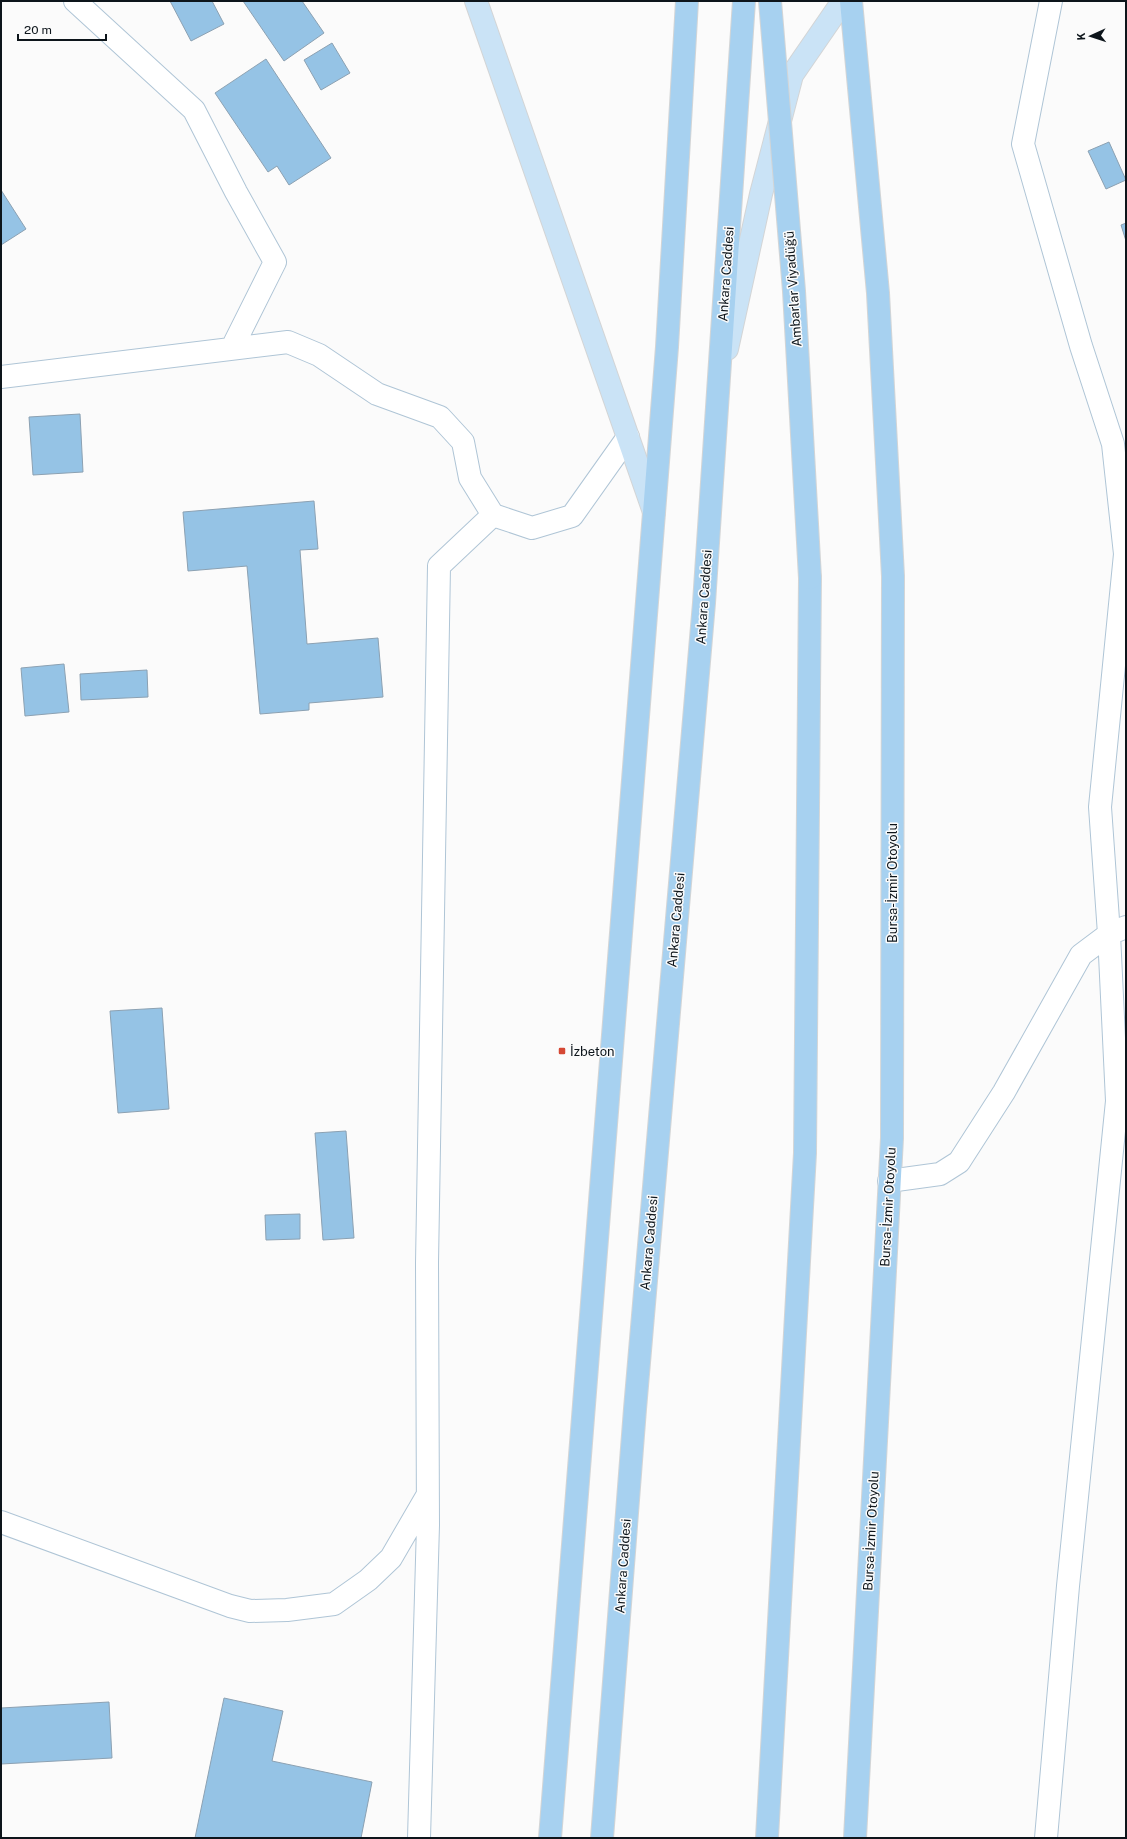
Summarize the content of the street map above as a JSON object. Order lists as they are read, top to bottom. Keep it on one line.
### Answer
{"streets":{"highway":["Ankara Caddesi","Ambarlar Viyadüğü","Bursa-İzmir Otoyolu"]},"places":{"transit":["İzbeton"]},"scale_bar":"20 m","north":"left"}
